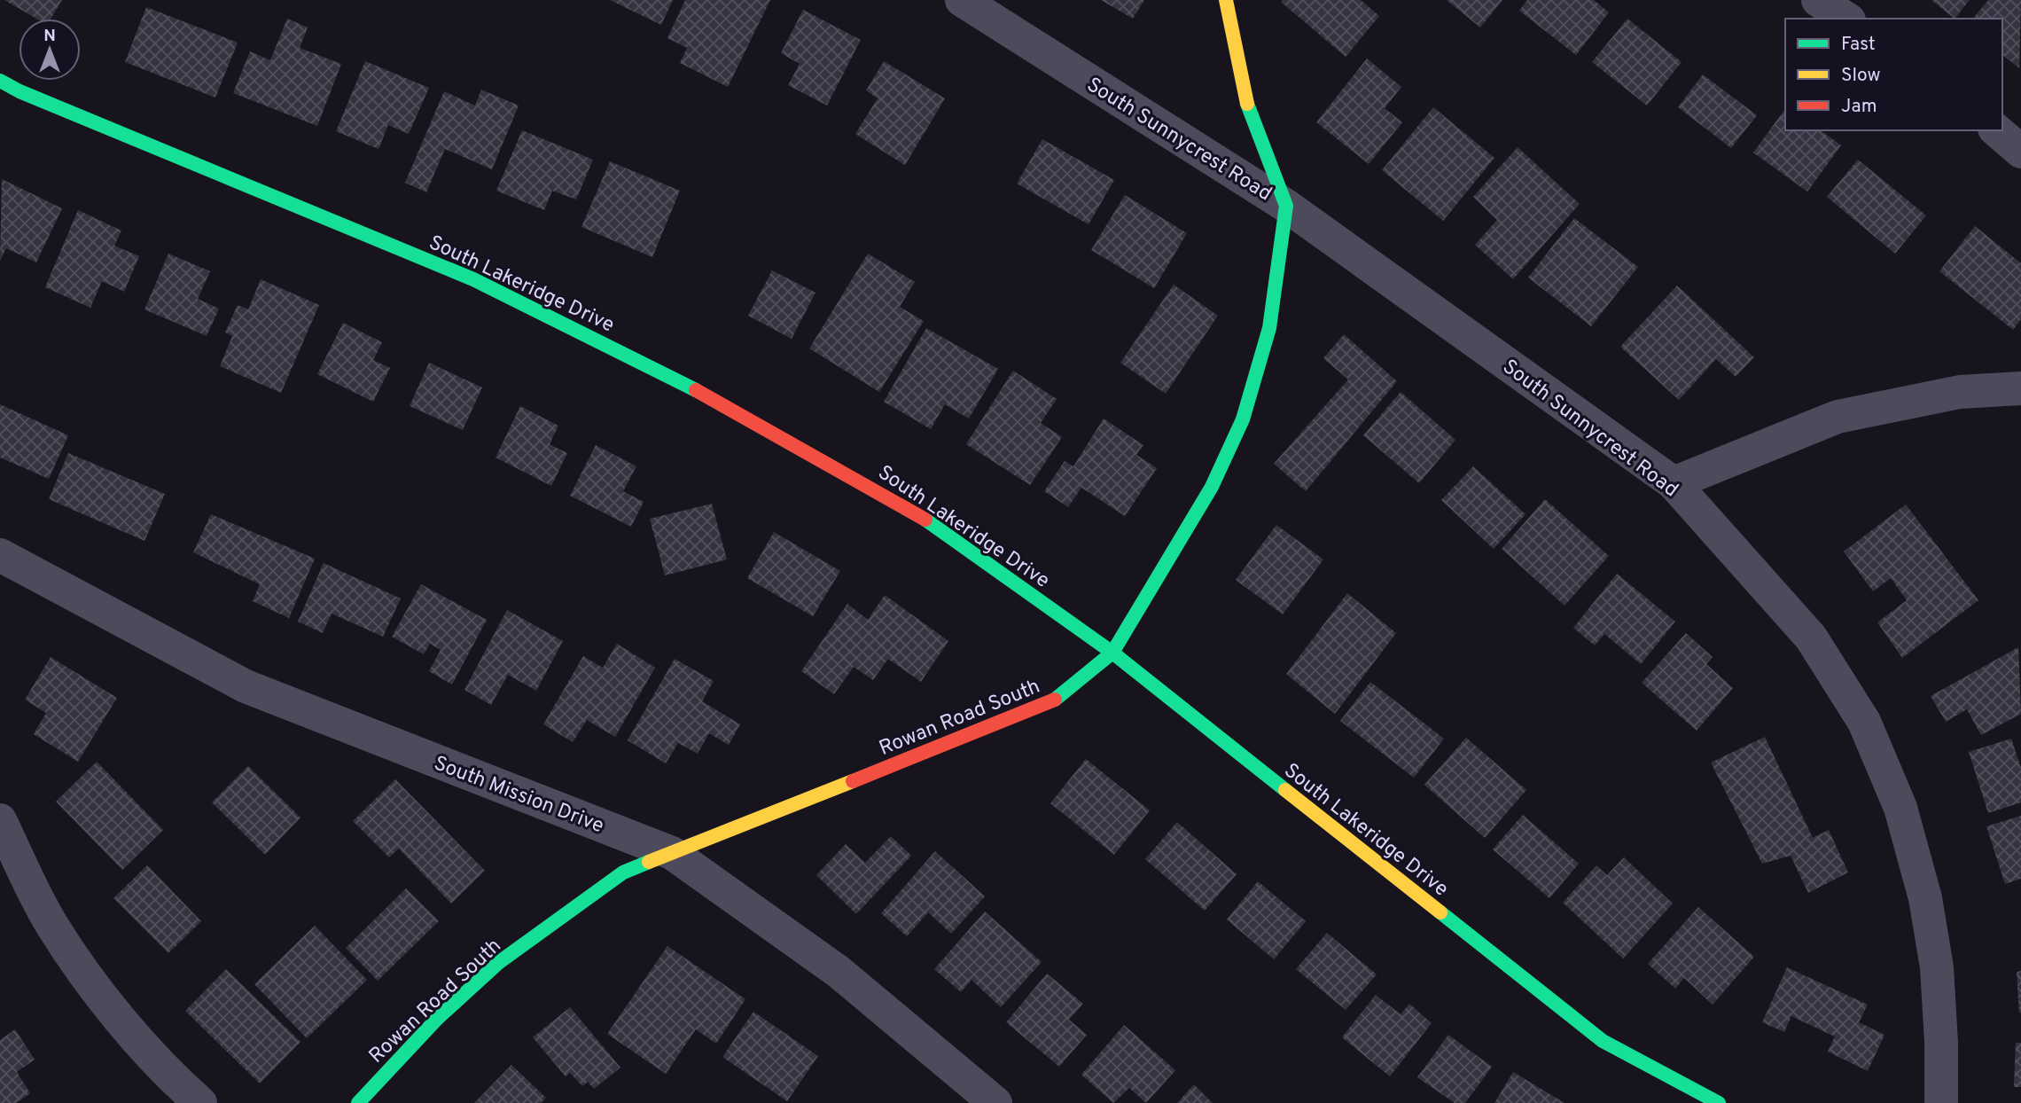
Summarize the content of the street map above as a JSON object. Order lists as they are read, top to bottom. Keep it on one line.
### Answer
{"streets":{"street":["South Sunnycrest Road","South Lakeridge Drive","Rowan Road South","South Mission Drive"]},"crossings":[["South Sunnycrest Road","Rowan Road South"],["South Lakeridge Drive","Rowan Road South"],["Rowan Road South","South Mission Drive"]],"legend":["Fast","Slow","Jam"],"north":"top"}
